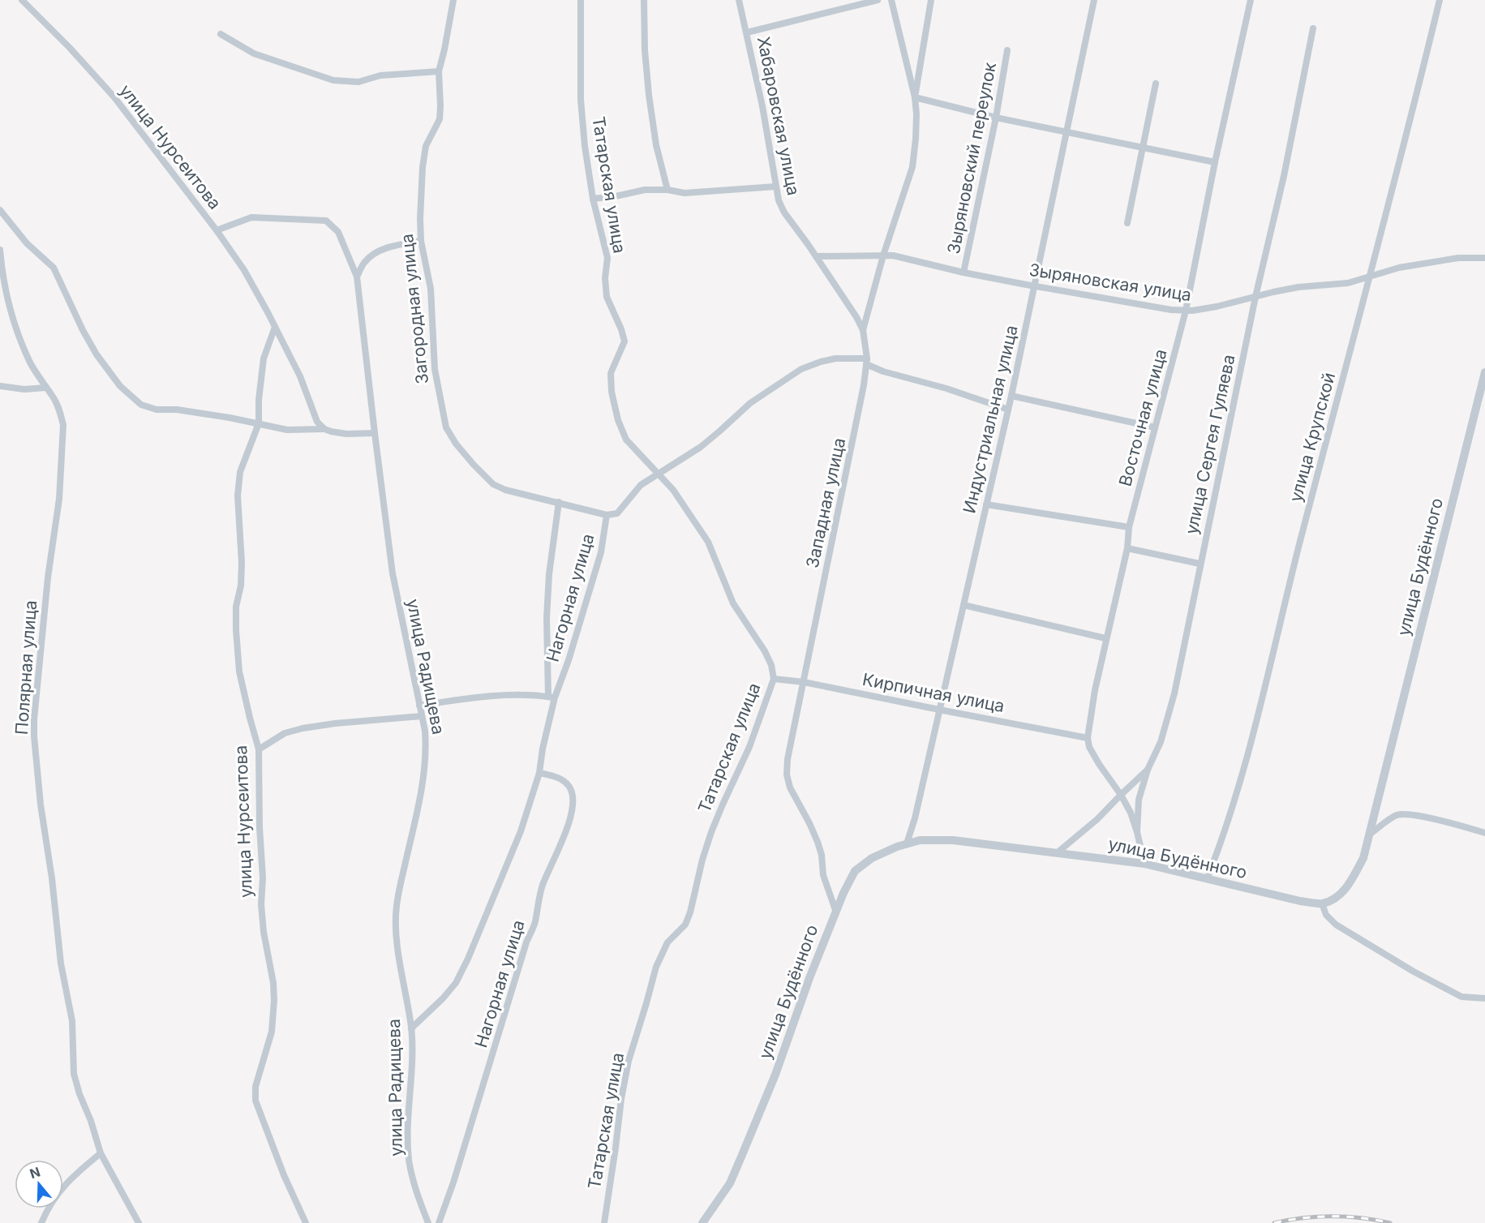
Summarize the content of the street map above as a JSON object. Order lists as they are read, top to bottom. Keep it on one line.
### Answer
{"streets":{"street":["Хабаровская улица","улица Нурсеитова","Зыряновский переулок","Татарская улица","Зыряновская улица","Загородная улица","Восточная улица","Индустриальная улица","улица Крупской","улица Сергея Гуляева","Западная улица","улица Будённого","Нагорная улица","улица Радищева","Полярная улица","Кирпичная улица"]},"crossings":[["Хабаровская улица","Зыряновская улица"],["Хабаровская улица","Западная улица"],["улица Нурсеитова","улица Радищева"],["Зыряновский переулок","Зыряновская улица"],["Татарская улица","Кирпичная улица"],["Зыряновская улица","Восточная улица"],["Зыряновская улица","Индустриальная улица"],["Зыряновская улица","улица Крупской"],["Зыряновская улица","улица Сергея Гуляева"],["Зыряновская улица","Западная улица"],["Загородная улица","Нагорная улица"],["Восточная улица","Кирпичная улица"],["Индустриальная улица","улица Будённого"],["Индустриальная улица","Кирпичная улица"],["улица Крупской","улица Будённого"],["улица Сергея Гуляева","улица Будённого"],["Западная улица","улица Будённого"],["Западная улица","Кирпичная улица"],["Нагорная улица","улица Радищева"]],"north":"top"}
